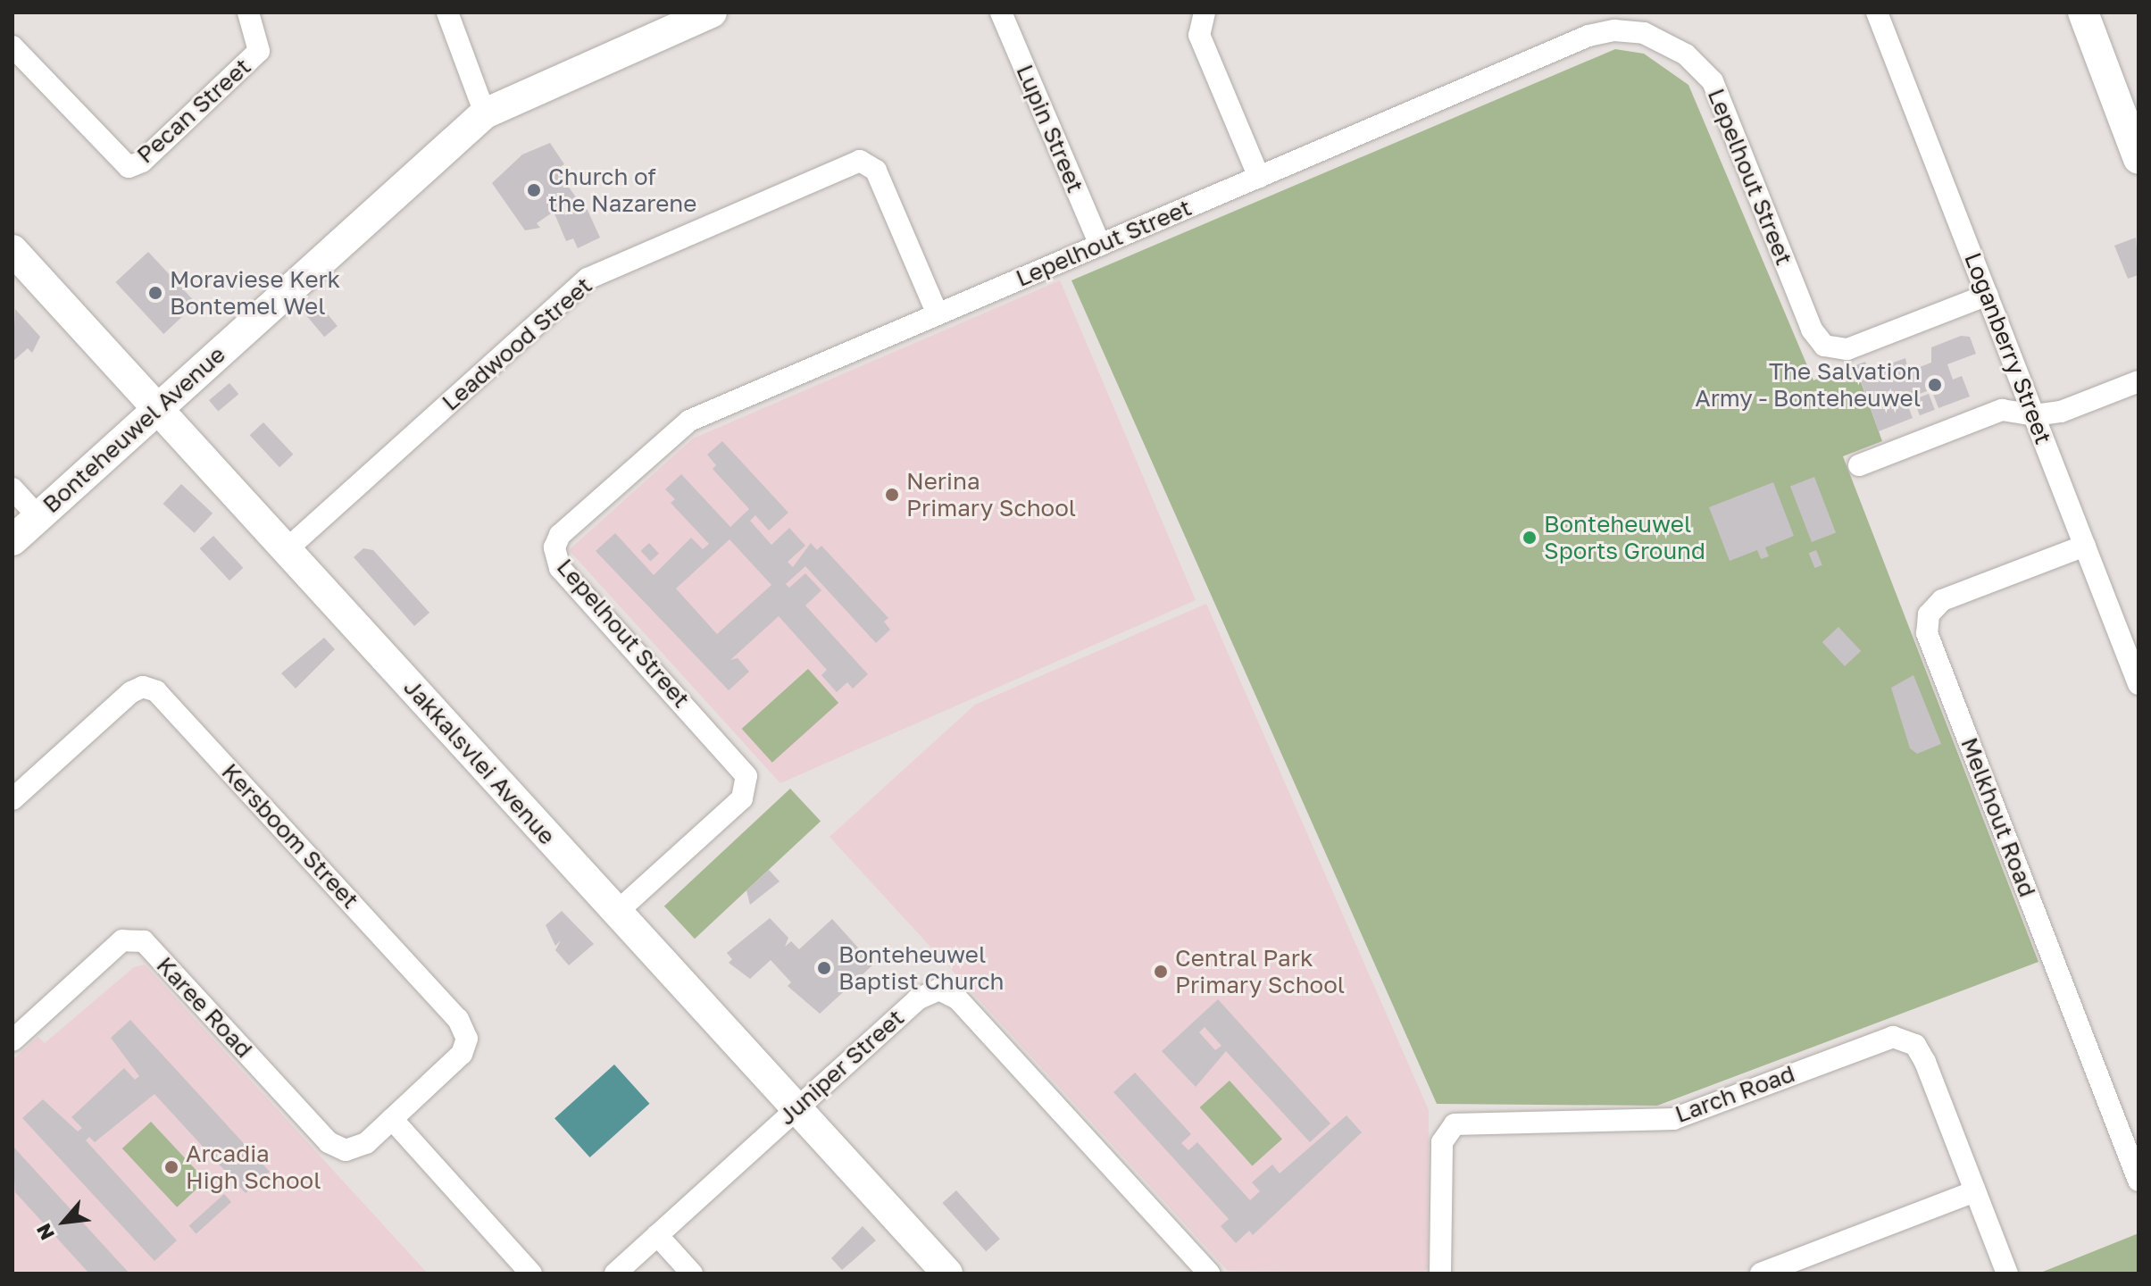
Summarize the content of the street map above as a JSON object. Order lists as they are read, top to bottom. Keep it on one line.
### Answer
{"streets":{"street":["Pecan Street","Lupin Street","Lepelhout Street","Leadwood Street","Loganberry Street","Bonteheuwel Avenue","Jakkalsvlei Avenue","Melkhout Road","Kersboom Street","Karee Road","Juniper Street","Larch Road"]},"crossings":[["Lupin Street","Lepelhout Street"],["Lepelhout Street","Leadwood Street"],["Lepelhout Street","Loganberry Street"],["Lepelhout Street","Jakkalsvlei Avenue"],["Leadwood Street","Jakkalsvlei Avenue"],["Loganberry Street","Melkhout Road"],["Bonteheuwel Avenue","Jakkalsvlei Avenue"],["Jakkalsvlei Avenue","Juniper Street"],["Kersboom Street","Karee Road"]],"places":["Church of the Nazarene","Moraviese Kerk Bontemel Wel","The Salvation Army - Bonteheuwel","Nerina Primary School","Bonteheuwel Sports Ground","Bonteheuwel Baptist Church","Central Park Primary School","Arcadia High School"],"north":"bottom left"}
